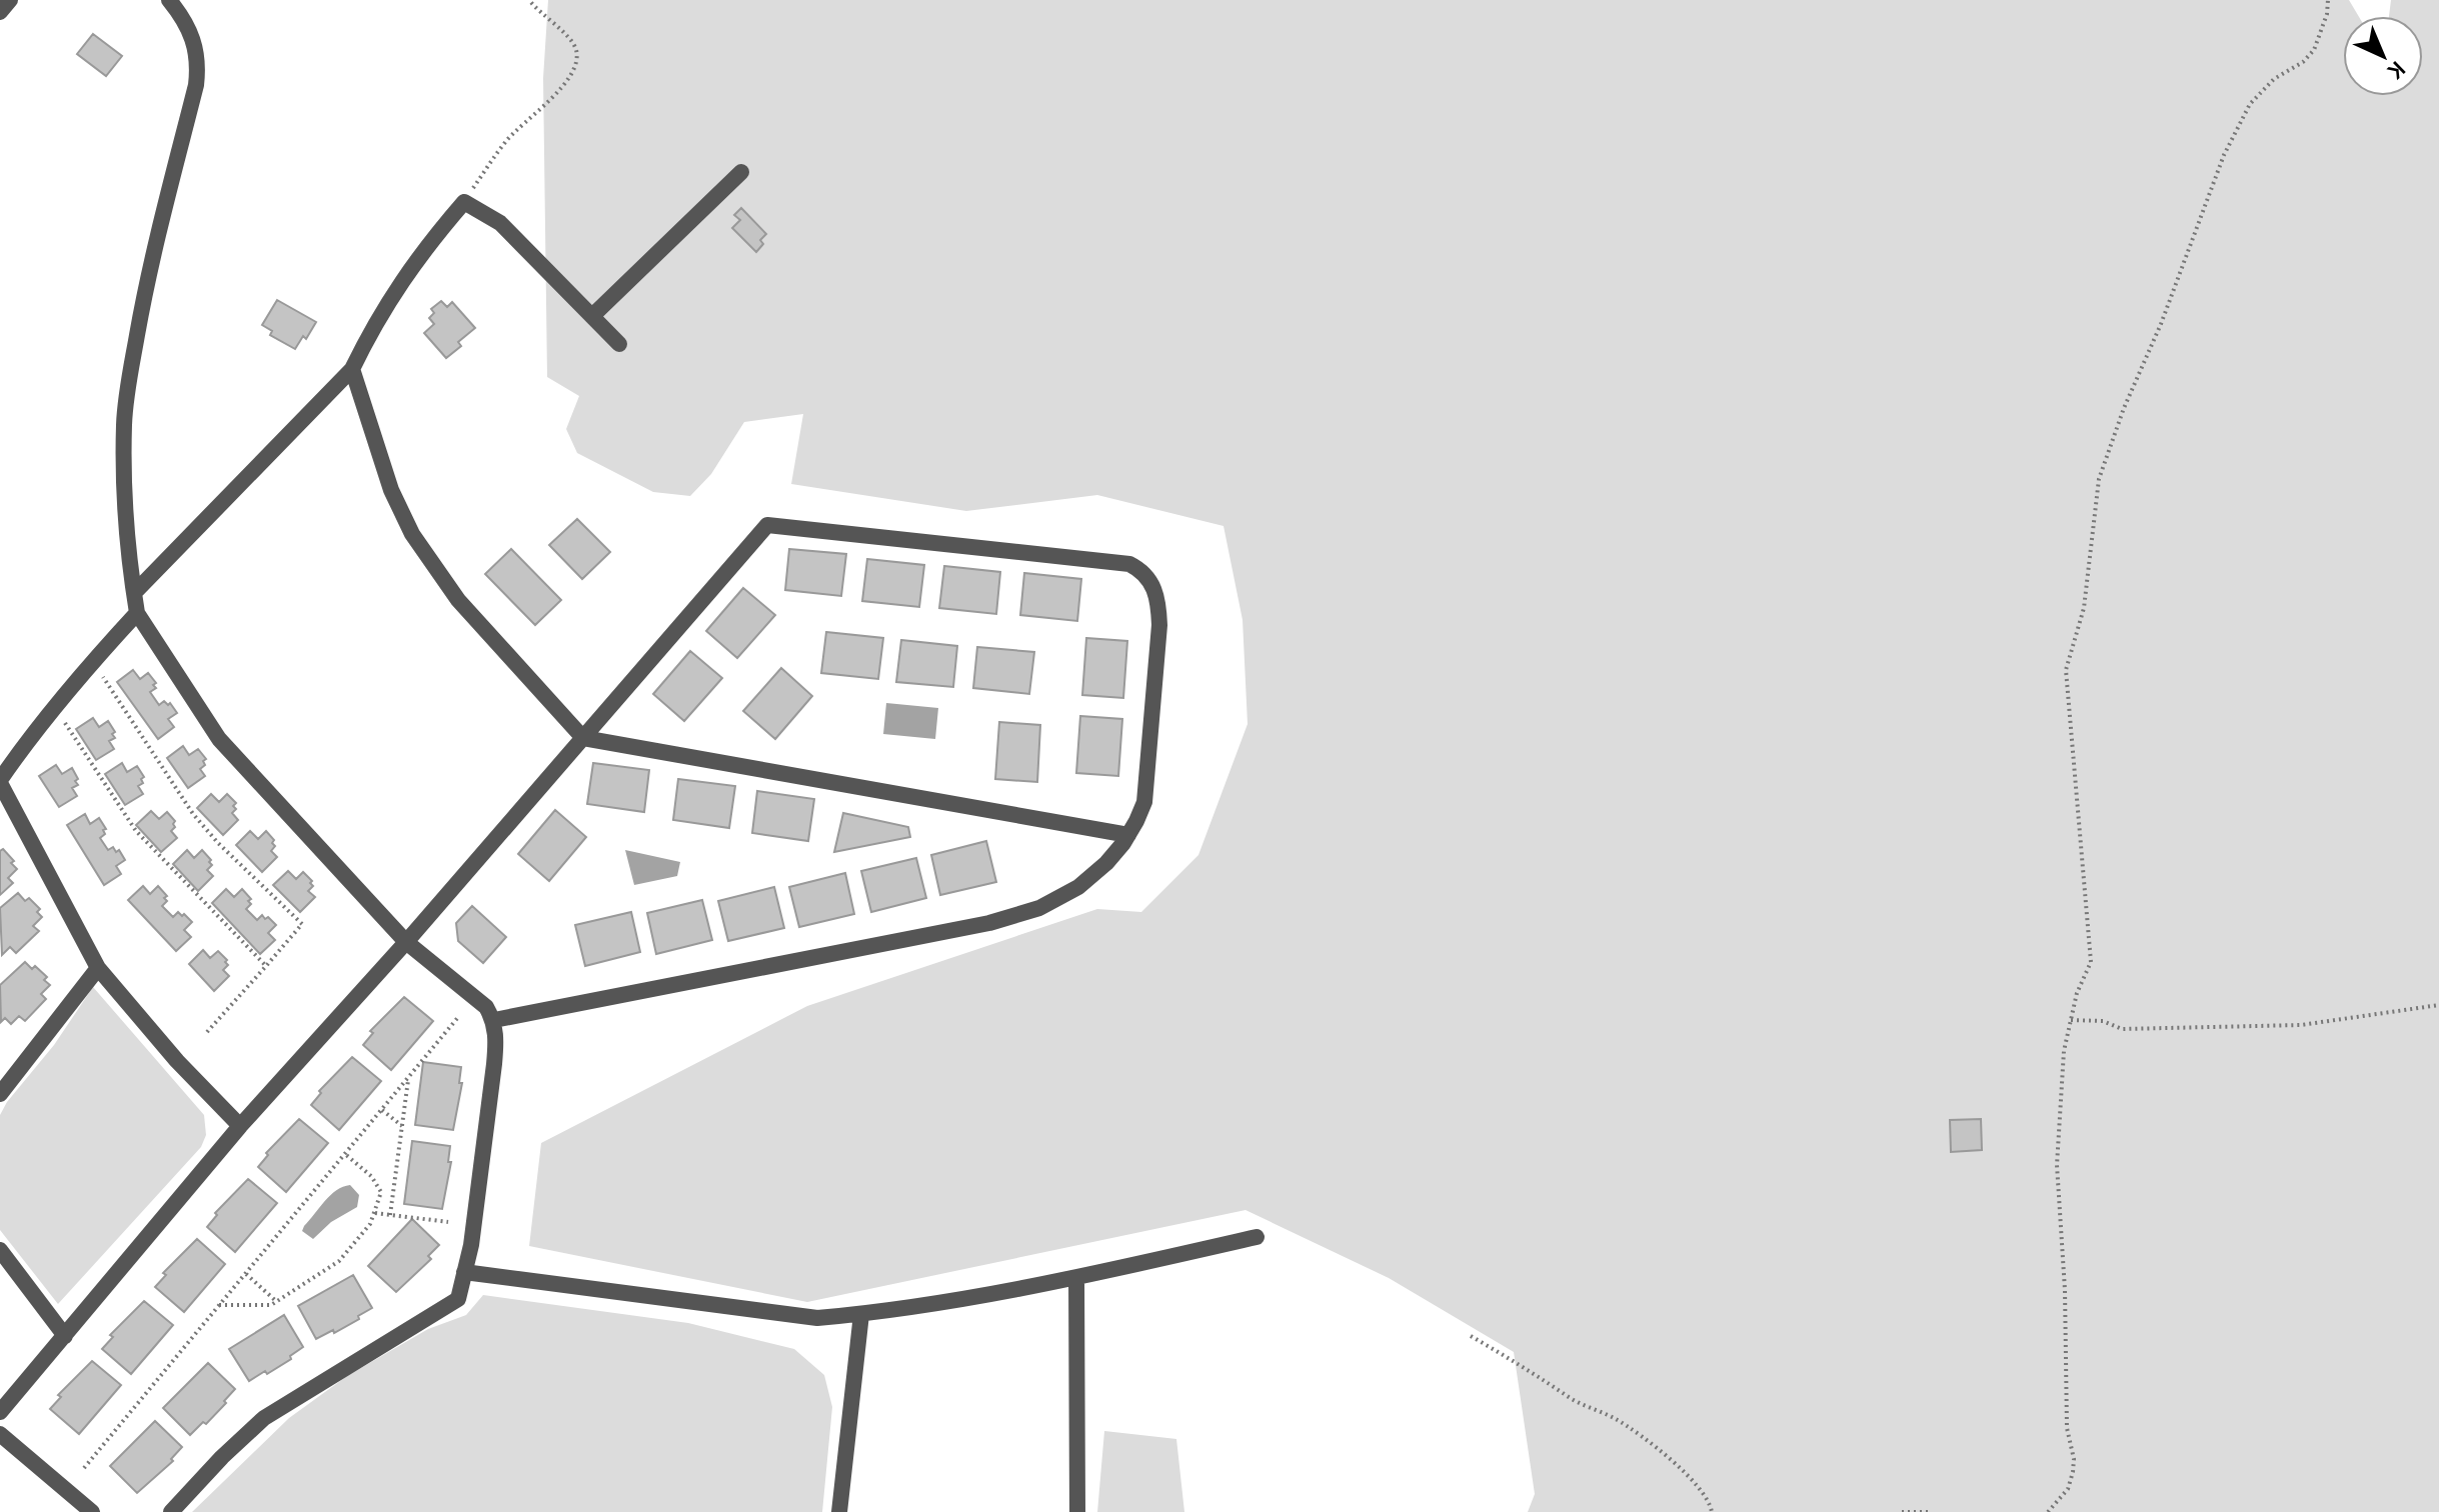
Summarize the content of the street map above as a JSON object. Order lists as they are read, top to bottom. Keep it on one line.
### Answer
{"north":"bottom right"}
